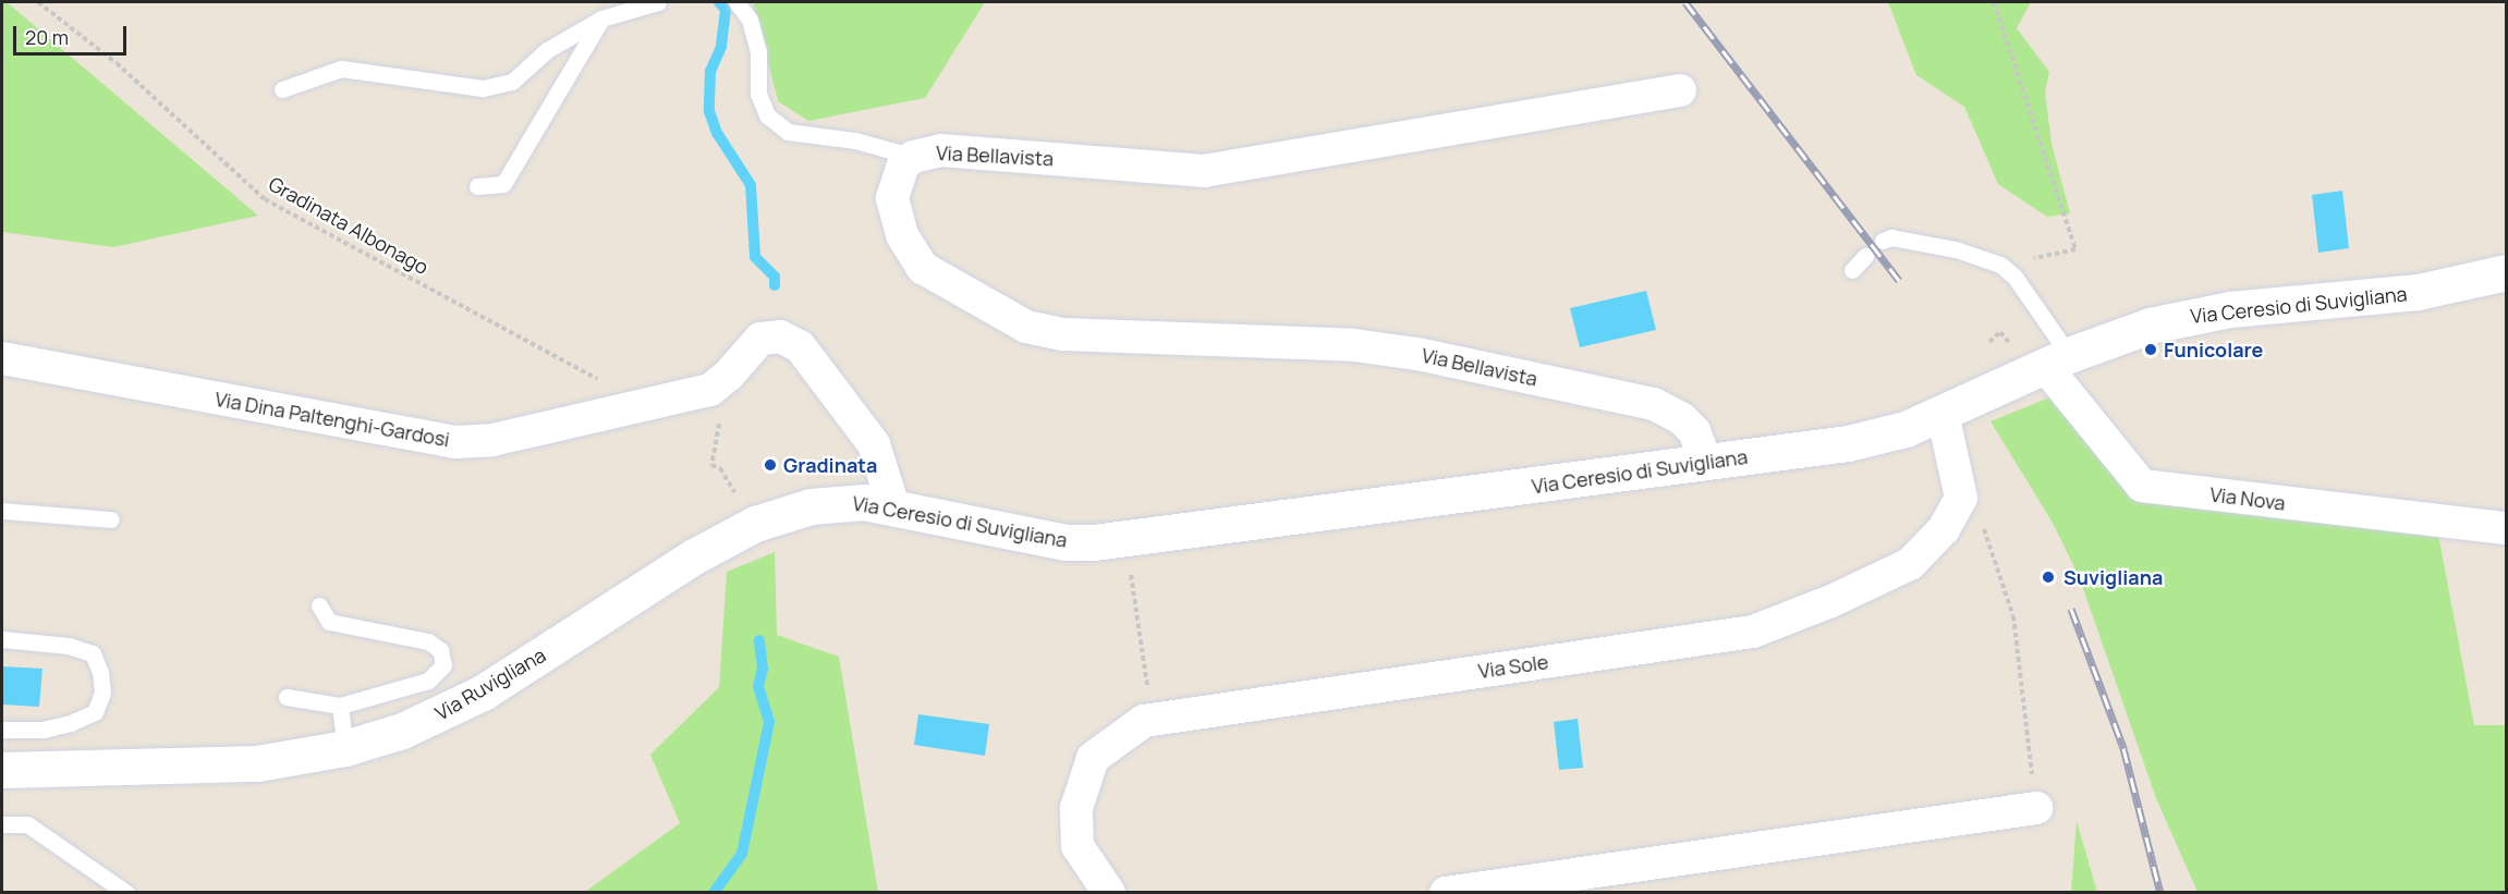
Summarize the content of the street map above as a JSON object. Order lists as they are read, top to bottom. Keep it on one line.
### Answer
{"streets":{"main road":["Via Ceresio di Suvigliana","Via Ruvigliana"],"street":["Via Bellavista","Via Dina Paltenghi-Gardosi","Via Nova","Via Sole"],"path":["Gradinata Albonago"]},"crossings":[["Via Bellavista","Via Ceresio di Suvigliana"],["Gradinata Albonago","Via Dina Paltenghi-Gardosi"],["Via Ceresio di Suvigliana","Via Dina Paltenghi-Gardosi"],["Via Ceresio di Suvigliana","Via Nova"],["Via Ceresio di Suvigliana","Via Sole"],["Via Ceresio di Suvigliana","Via Ruvigliana"]],"places":["Funicolare","Gradinata","Suvigliana"],"scale_bar":"20 m"}
